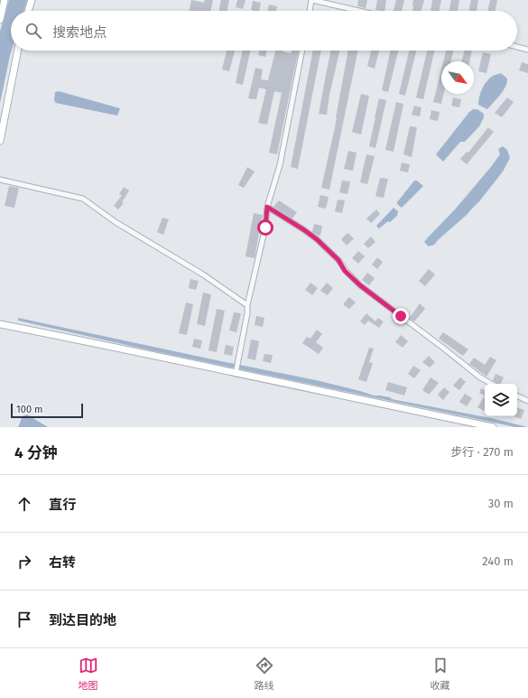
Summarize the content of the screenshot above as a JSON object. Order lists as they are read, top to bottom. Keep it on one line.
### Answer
{"scale_bar":"100 m","north":"bottom right","page":{"search":"搜索地点","scale":"100 m","heading":["4 分钟","步行 · 270 m"],"list":[["直行","30 m"],["右转","240 m"],"到达目的地"],"nav":["地图","路线","收藏"]}}
